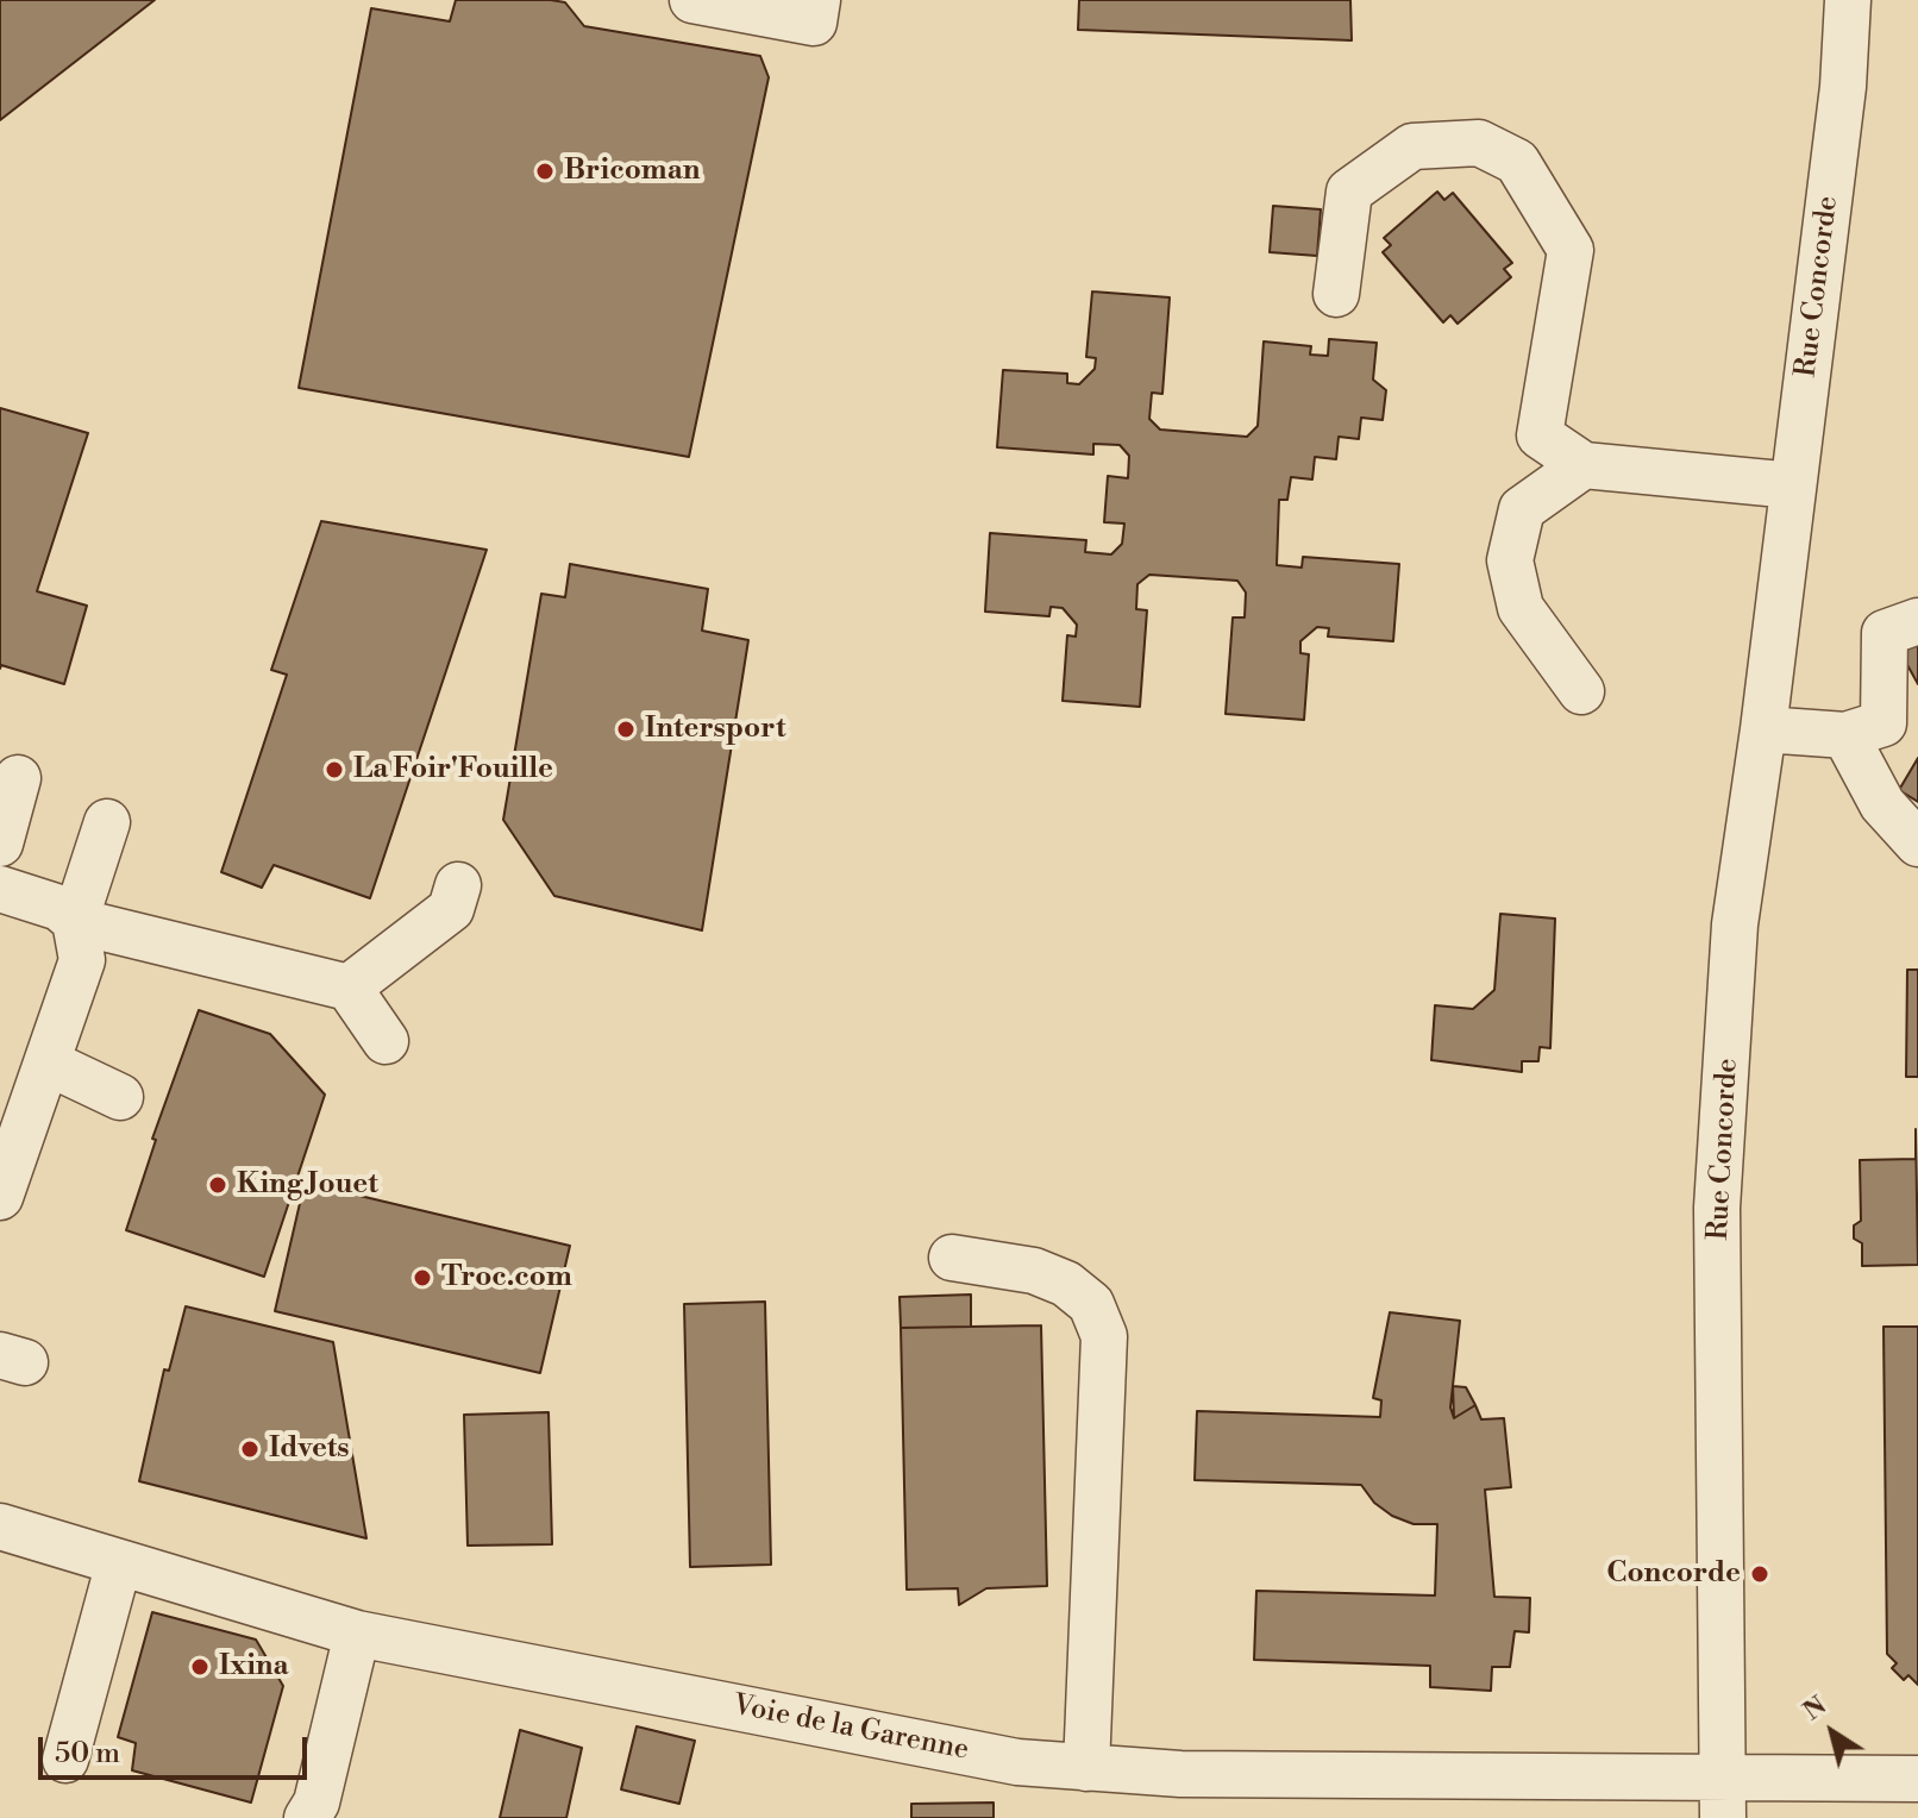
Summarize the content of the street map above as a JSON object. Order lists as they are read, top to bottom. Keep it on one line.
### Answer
{"streets":{"street":["Rue Concorde","Voie de la Garenne"]},"crossings":[["Rue Concorde","Voie de la Garenne"]],"places":["Bricoman","Intersport","La Foir'Fouille","King Jouet","Troc.com","Idvets","Concorde","Ixina"],"scale_bar":"50 m","north":"top left"}
